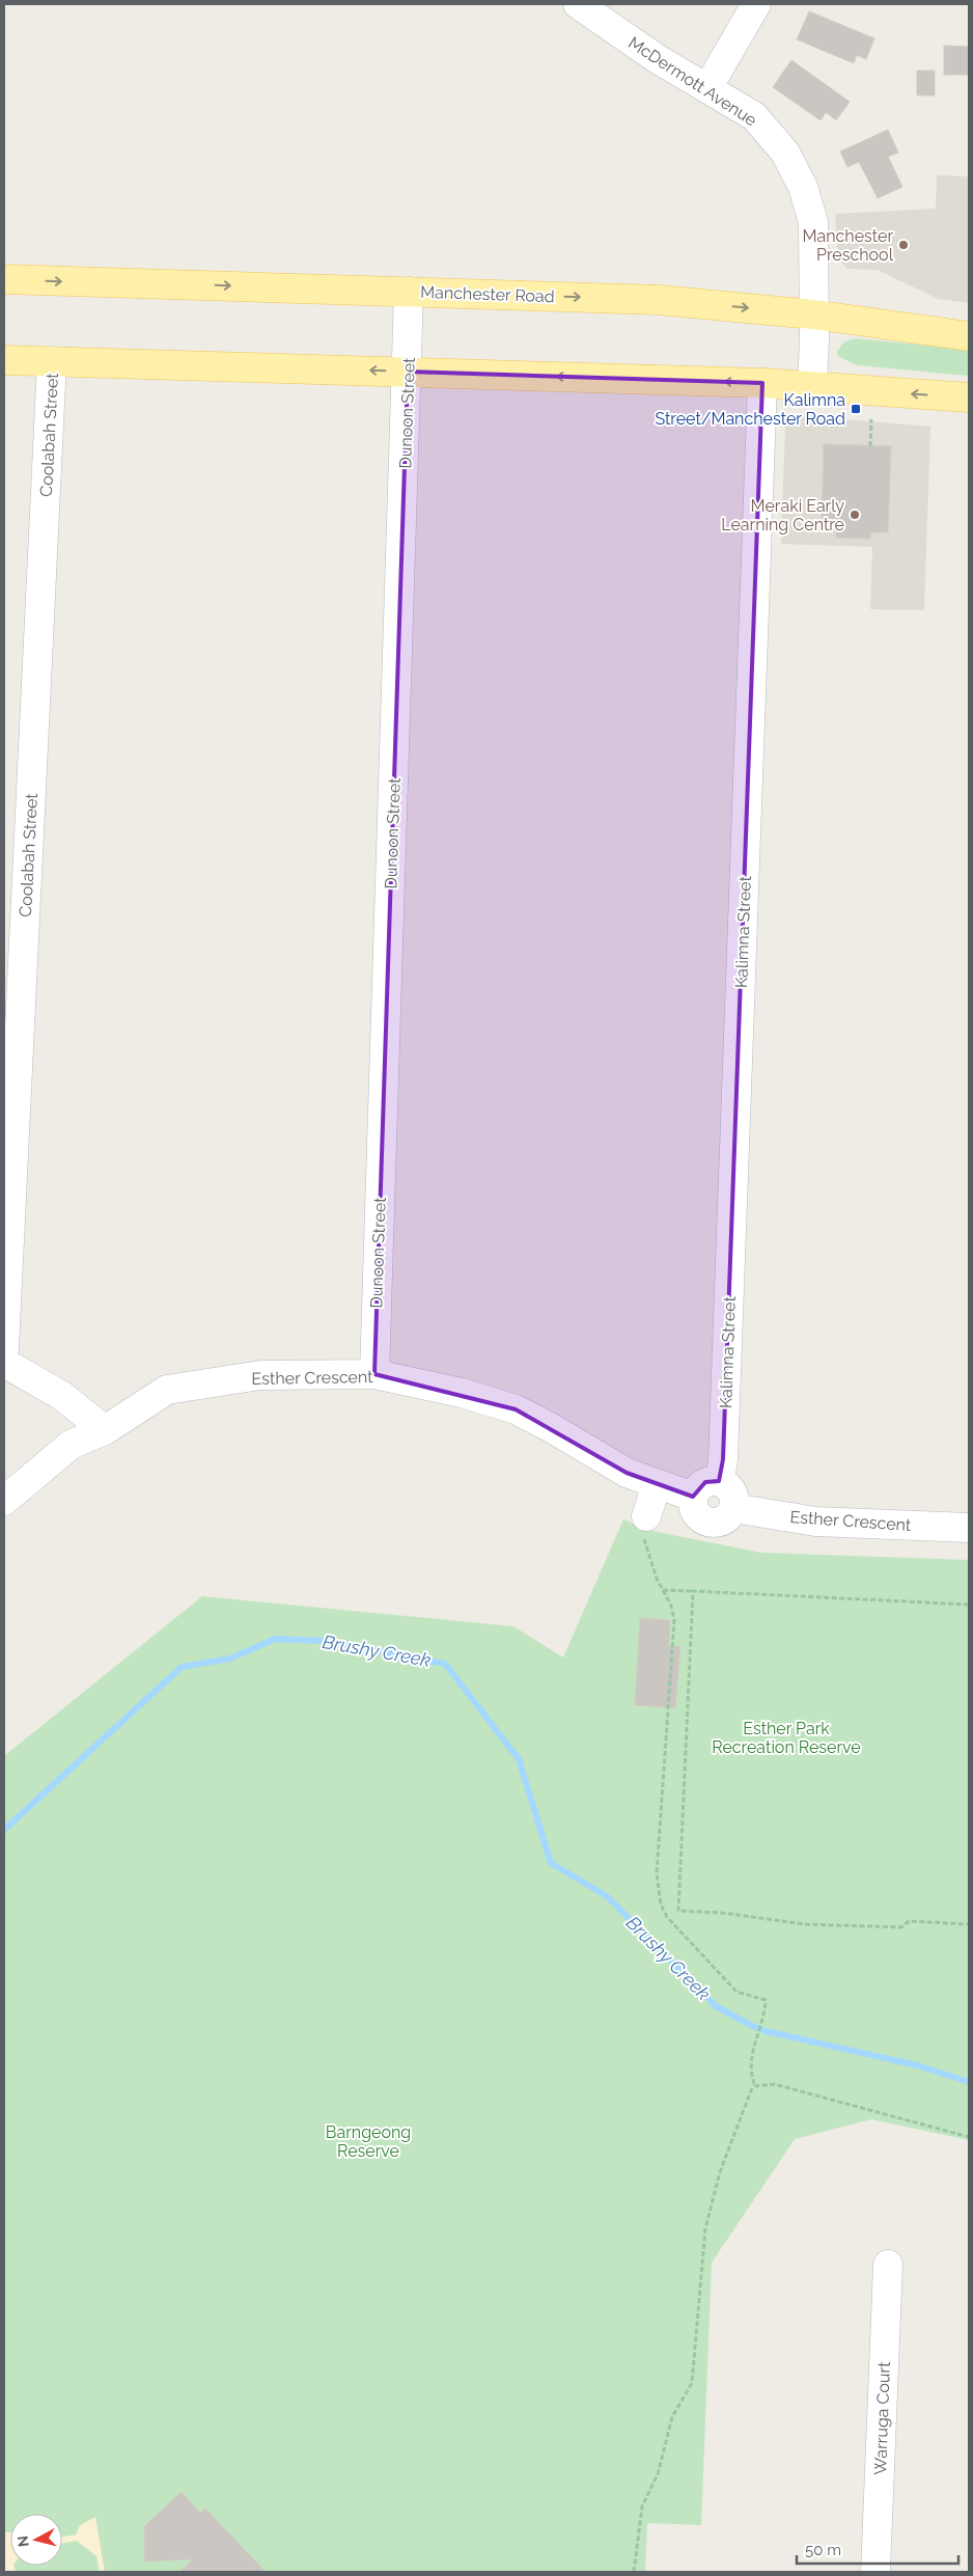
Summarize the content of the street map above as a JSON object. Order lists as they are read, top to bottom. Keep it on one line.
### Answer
{"streets":{"main road":["Manchester Road"],"street":["McDermott Avenue","Dunoon Street","Coolabah Street","Kalimna Street","Esther Crescent","Warruga Court"]},"crossings":[["McDermott Avenue","Manchester Road"],["Manchester Road","Dunoon Street"],["Dunoon Street","Esther Crescent"],["Kalimna Street","Esther Crescent"]],"water":["Brushy Creek"],"parks":["Esther Park Recreation Reserve","Barngeong Reserve"],"places":{"other":["Manchester Preschool","Meraki Early Learning Centre"],"transit":["Kalimna Street/Manchester Road"]},"scale_bar":"50 m","north":"left"}
